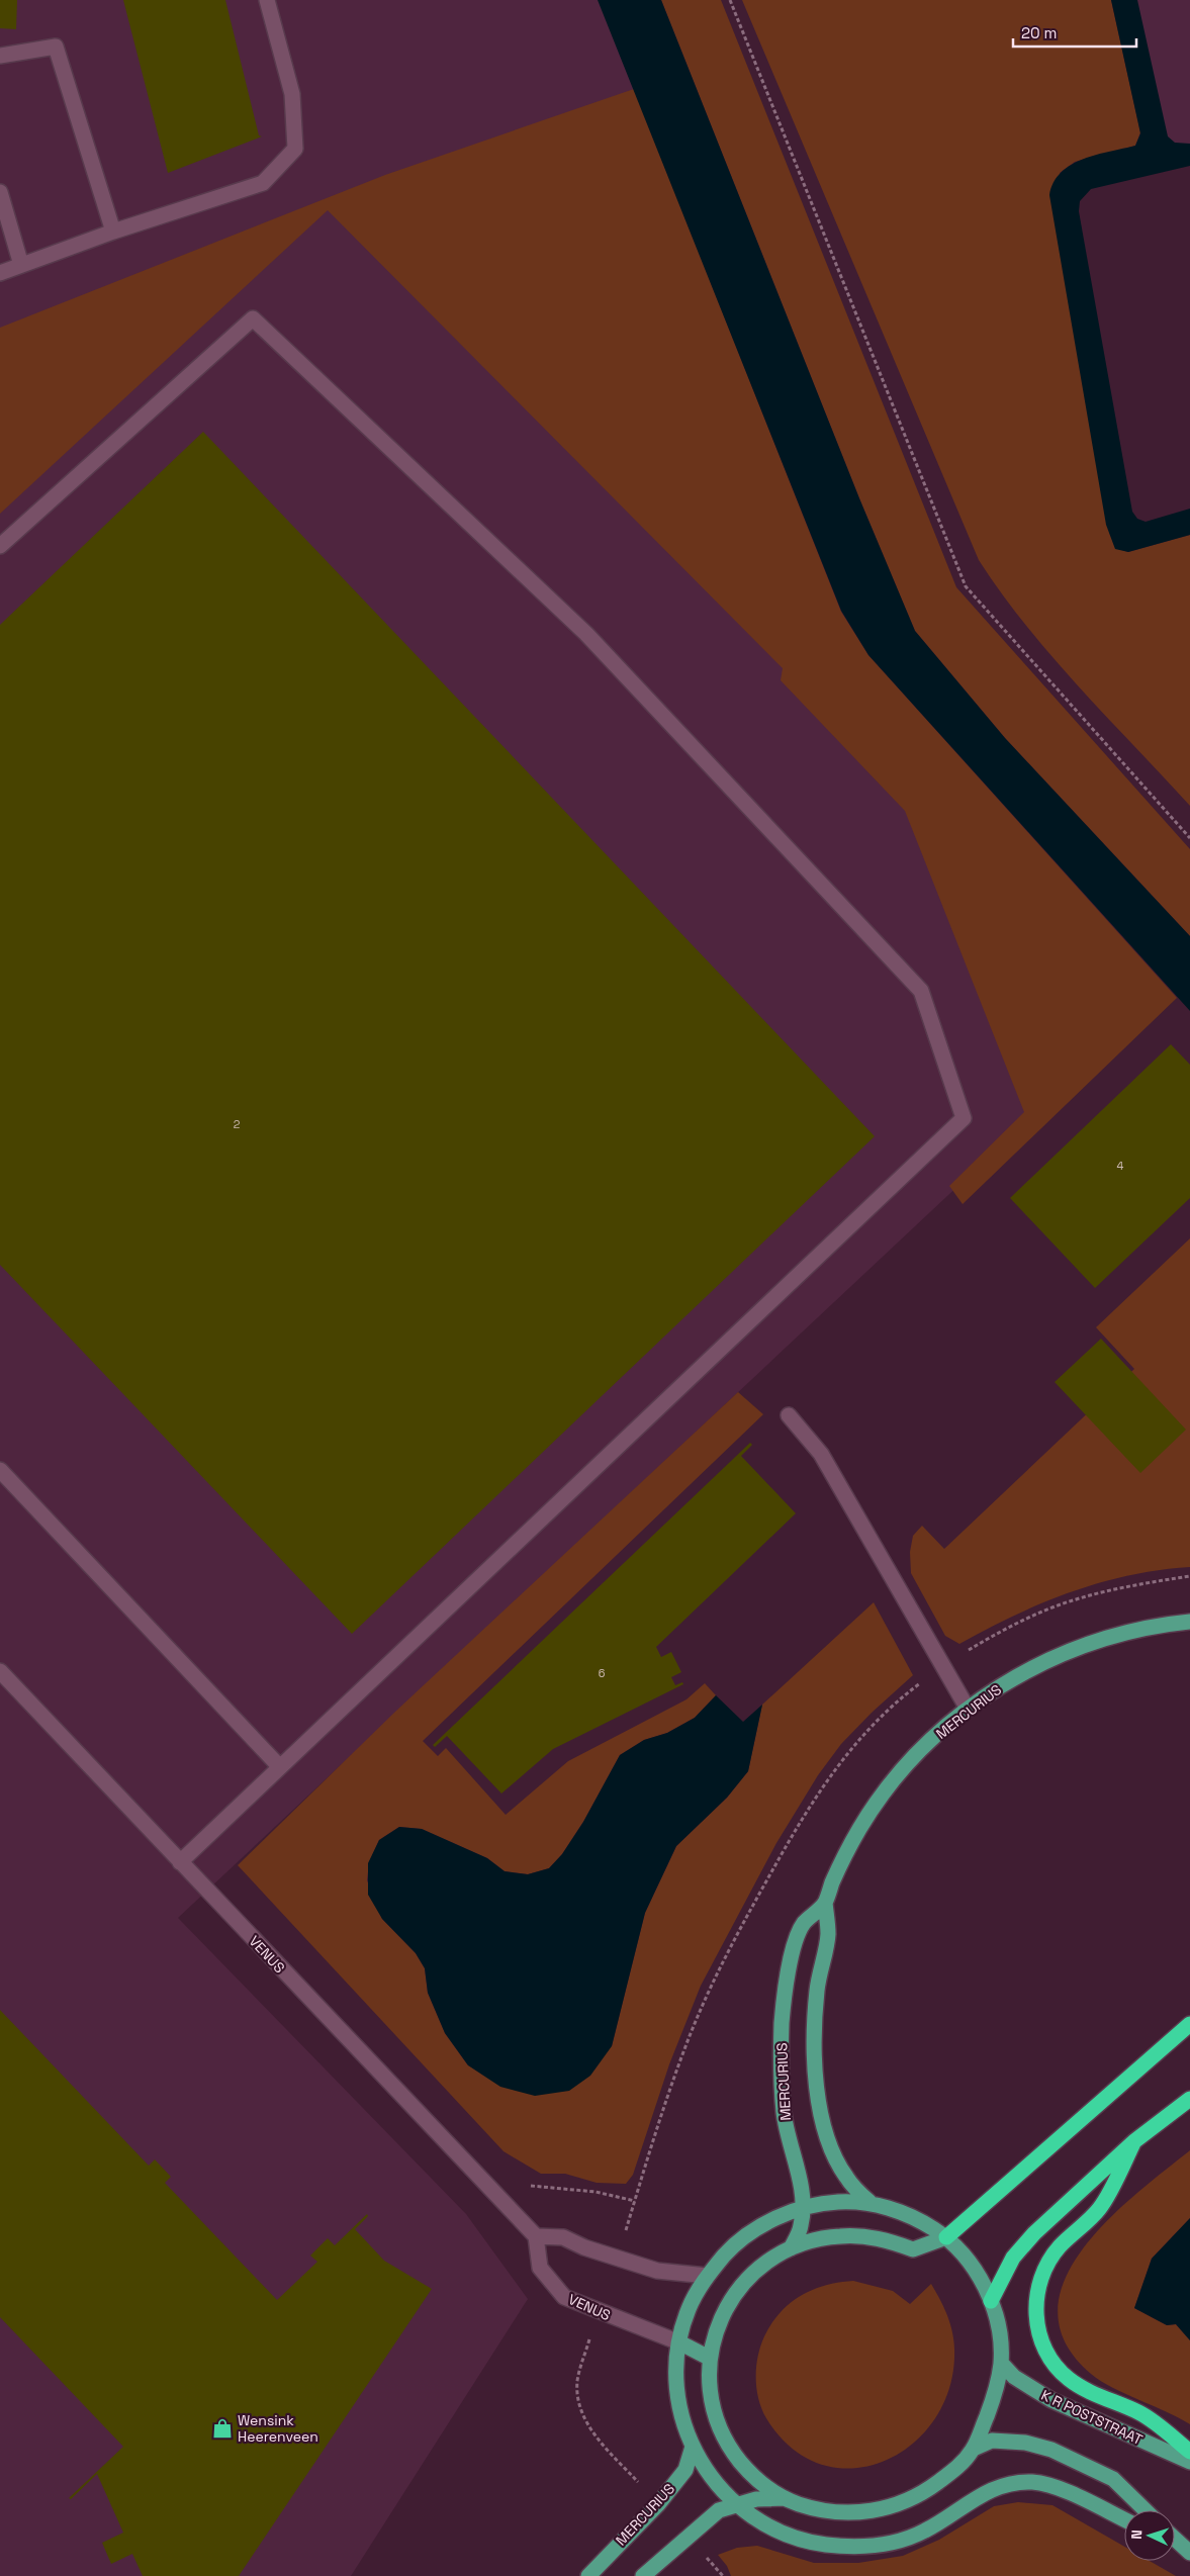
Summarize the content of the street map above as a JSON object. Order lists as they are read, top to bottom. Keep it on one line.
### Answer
{"streets":{"main road":["MERCURIUS","K R POSTSTRAAT"],"street":["VENUS"]},"places":{"shop":["Wensink Heerenveen"]},"house_numbers":["2","4","6"],"scale_bar":"20 m","north":"left"}
